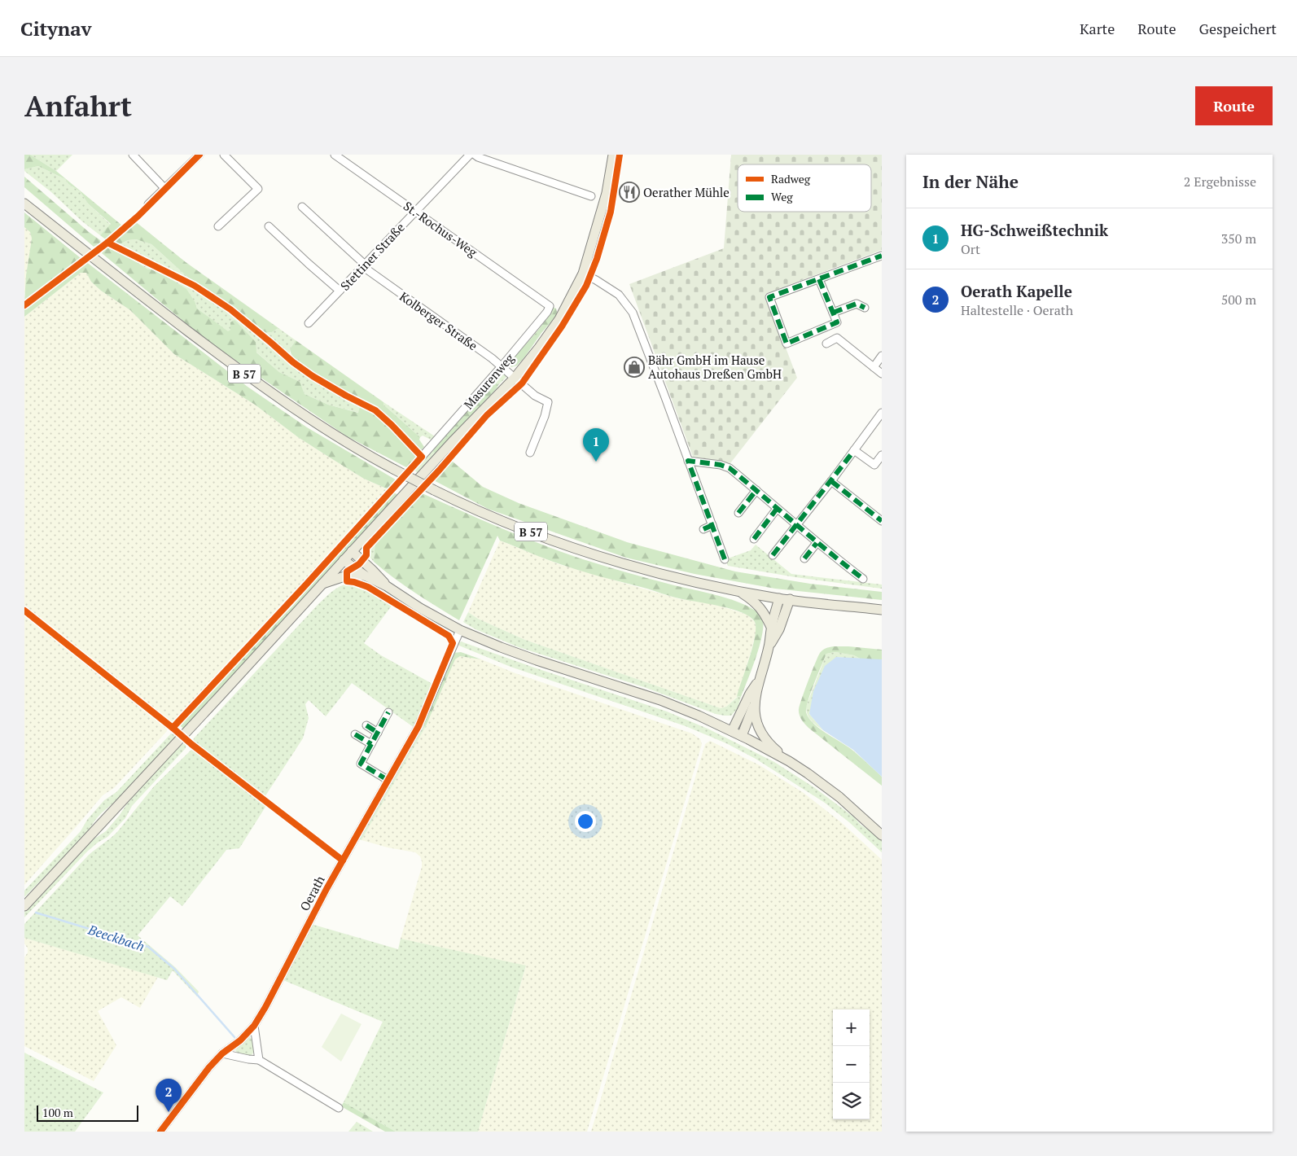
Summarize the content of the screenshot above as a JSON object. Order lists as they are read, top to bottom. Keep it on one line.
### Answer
{"streets":{"main road":["B 57"],"street":["St.-Rochus-Weg","Stettiner Straße","Kolberger Straße","Masurenweg","Oerath"]},"crossings":[["St.-Rochus-Weg","Stettiner Straße"],["St.-Rochus-Weg","Masurenweg"],["Stettiner Straße","Kolberger Straße"],["Kolberger Straße","Masurenweg"]],"water":["Beeckbach"],"places":{"restaurant":["Oerather Mühle"],"shop":["Bähr GmbH im Hause Autohaus Dreßen GmbH"]},"legend":["Radweg","Weg"],"scale_bar":"100 m","page":{"header":"Citynav","nav":["Karte","Route","Gespeichert"],"buttons":"Route","title":"Anfahrt","heading":["In der Nähe","2 Ergebnisse"],"list":[{"mark":"1","name":"HG-Schweißtechnik","note":"Ort","value":"350 m"},{"mark":"2","name":"Oerath Kapelle","note":"Haltestelle · Oerath","value":"500 m"}],"pins":["1","2"],"map_buttons":["+","−"],"scale":"100 m"}}
